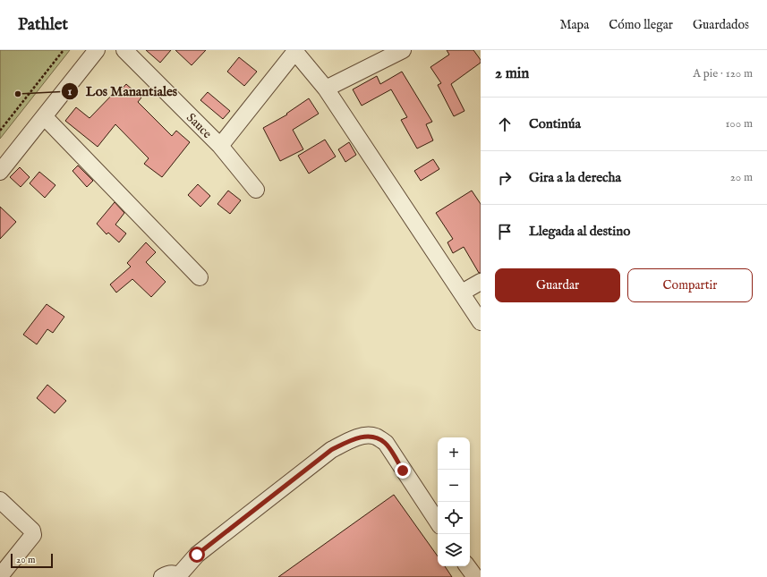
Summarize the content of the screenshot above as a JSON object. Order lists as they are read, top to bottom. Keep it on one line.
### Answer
{"streets":{"street":["Sauce"]},"places":["Los Manantiales"],"scale_bar":"20 m","page":{"header":"Pathlet","nav":["Mapa","Cómo llegar","Guardados"],"heading":["2 min","A pie · 120 m"],"list":[["Continúa","100 m"],["Gira a la derecha","20 m"],"Llegada al destino"],"buttons":["Guardar","Compartir"],"map_buttons":["+","−"],"scale":"20 m"}}
